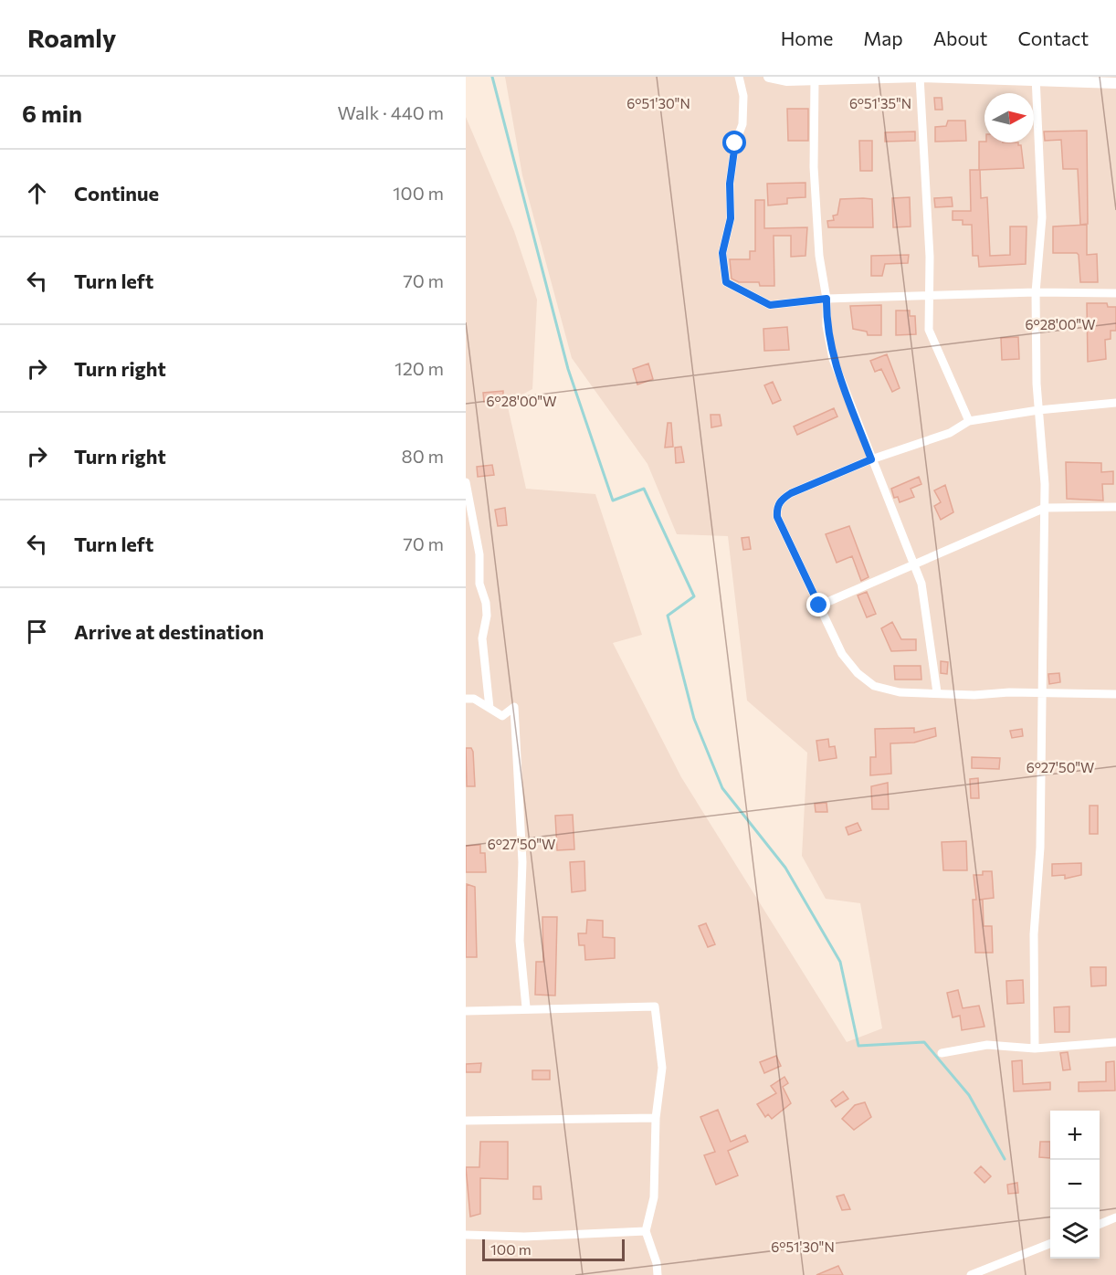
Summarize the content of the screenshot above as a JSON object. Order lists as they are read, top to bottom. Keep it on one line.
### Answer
{"scale_bar":"100 m","north":"right","page":{"header":"Roamly","nav":["Home","Map","About","Contact"],"heading":["6 min","Walk · 440 m"],"list":[["Continue","100 m"],["Turn left","70 m"],["Turn right","120 m"],["Turn right","80 m"],["Turn left","70 m"],"Arrive at destination"],"map_buttons":["+","−"],"scale":"100 m"},"coordinates":["6°51'30\"N","6°51'35\"N","6°28'00\"W","6°27'50\"W"]}
